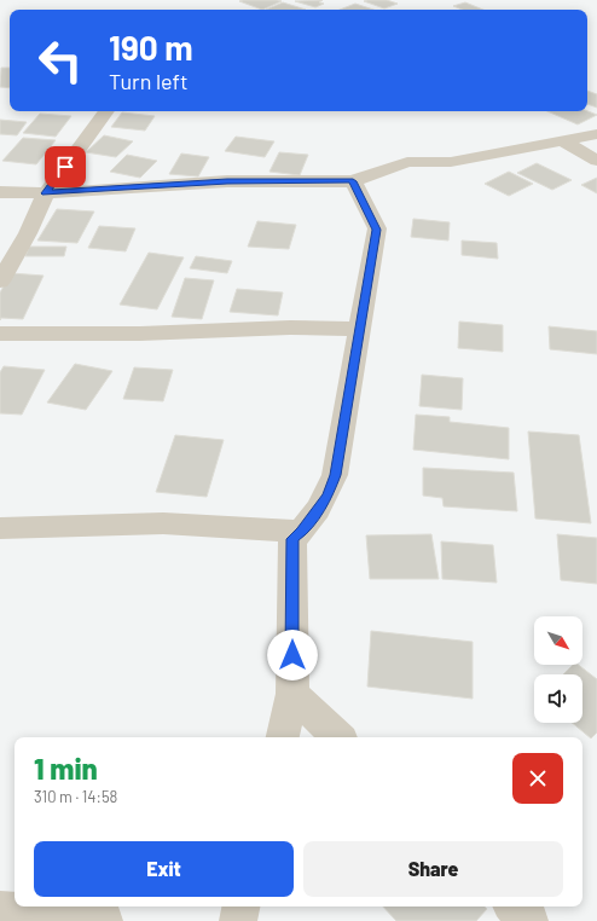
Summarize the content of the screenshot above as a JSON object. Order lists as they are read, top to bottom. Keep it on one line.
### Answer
{"north":"bottom right","page":{"turn":["190 m","Turn left"],"heading":["1 min","310 m · 14:58"],"buttons":["Exit","Share"]}}
